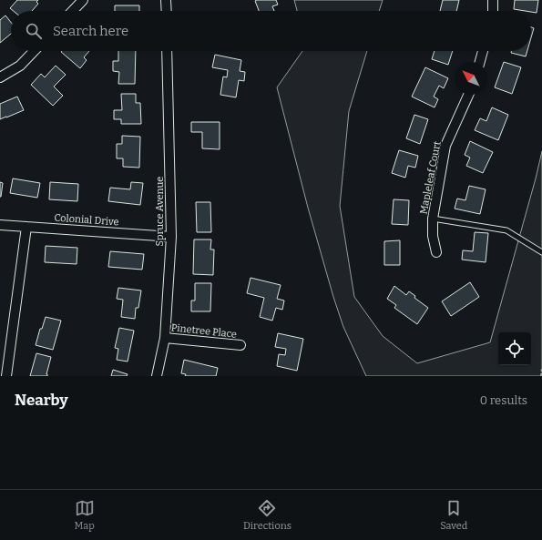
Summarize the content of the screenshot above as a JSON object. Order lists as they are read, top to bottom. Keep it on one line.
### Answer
{"streets":{"street":["Mapleleaf Court","Spruce Avenue","Colonial Drive","Pinetree Place"]},"crossings":[["Spruce Avenue","Colonial Drive"],["Spruce Avenue","Pinetree Place"]],"north":"top left","page":{"search":"Search here","heading":["Nearby","0 results"],"nav":["Map","Directions","Saved"]}}
